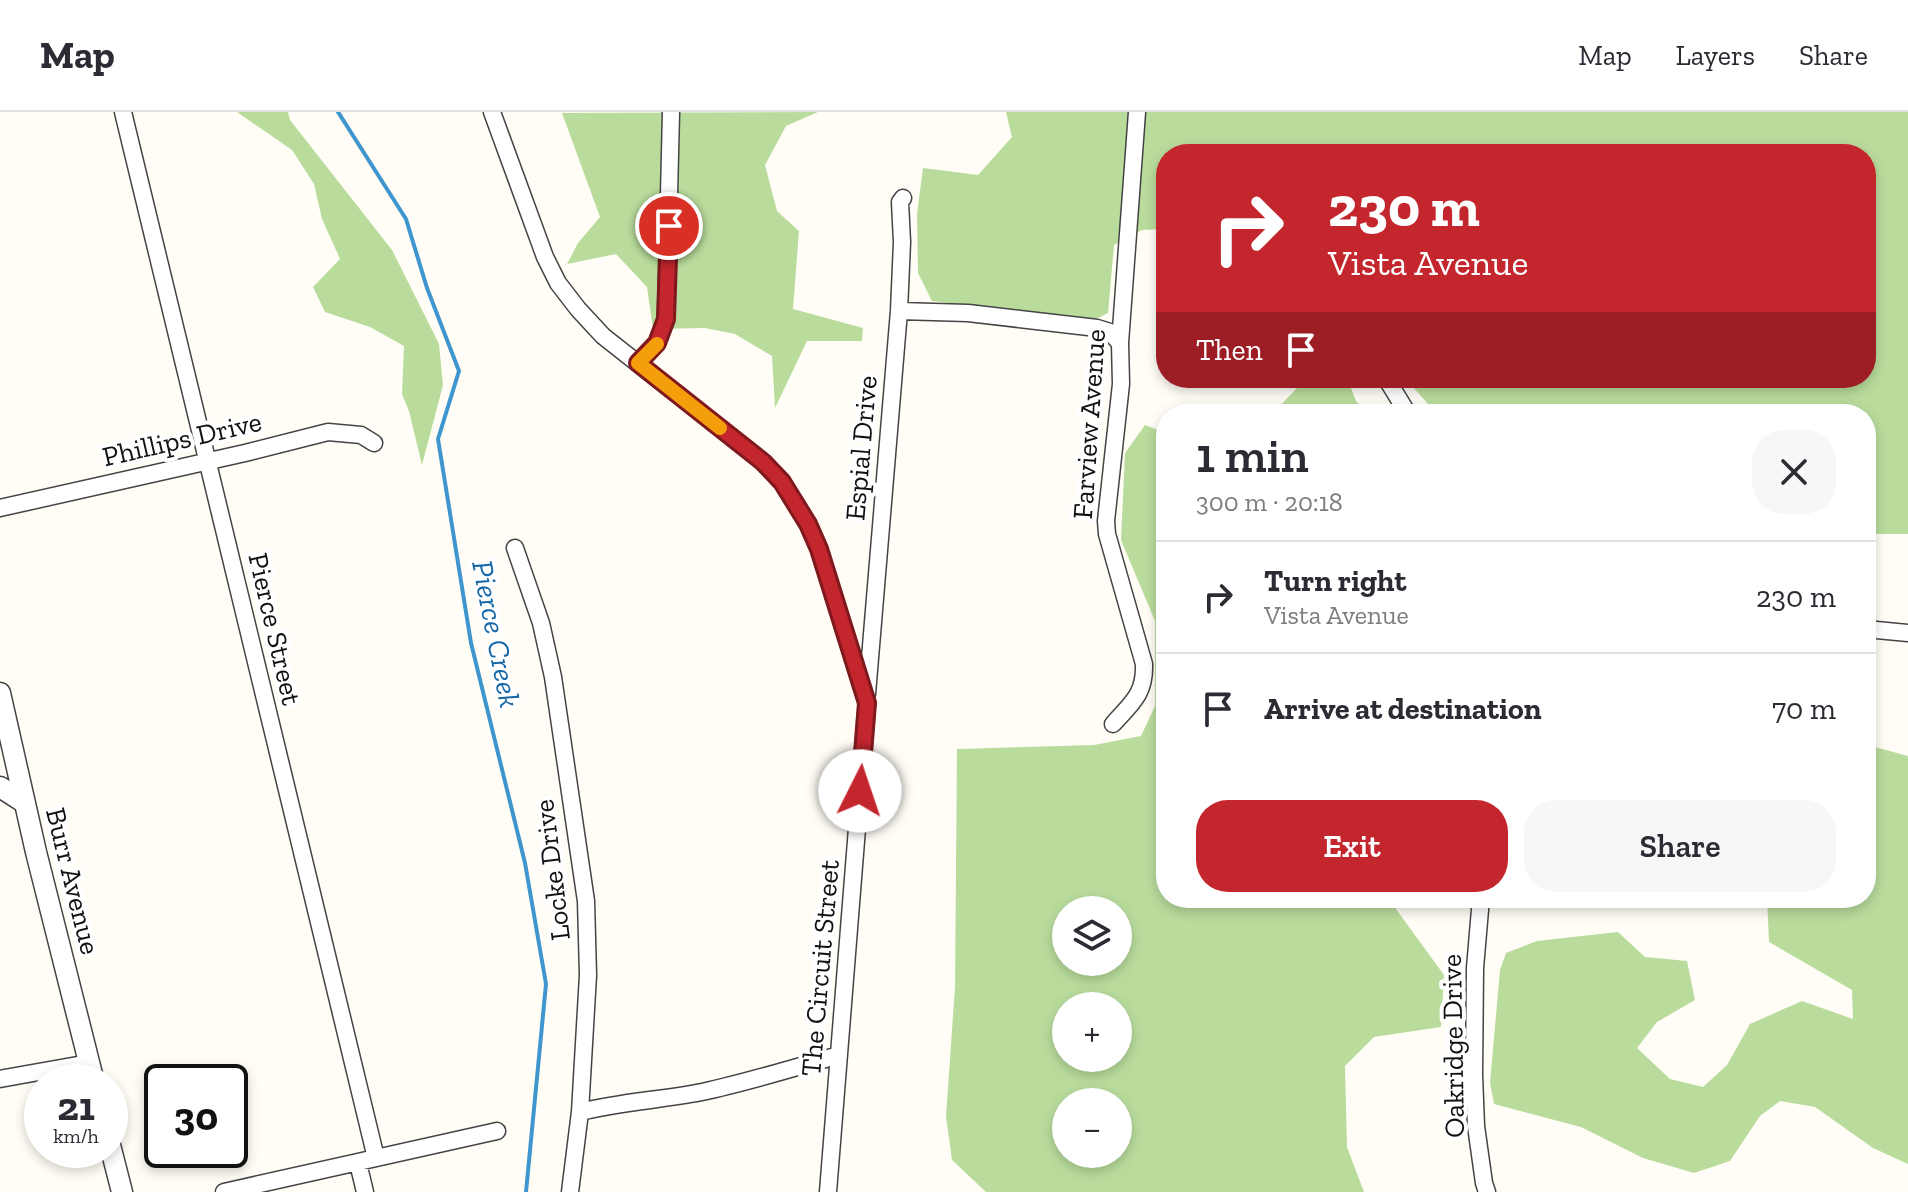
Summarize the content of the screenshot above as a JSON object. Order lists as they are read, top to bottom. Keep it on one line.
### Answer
{"streets":{"street":["Farview Avenue","Phillips Drive","Espial Drive","Pierce Street","Locke Drive","Burr Avenue","The Circuit Street","Oakridge Drive"]},"crossings":[["Phillips Drive","Pierce Street"],["Espial Drive","The Circuit Street"]],"water":["Pierce Creek"],"page":{"header":"Map","nav":["Map","Layers","Share"],"turn":["230 m","Vista Avenue"],"then":"Then","heading":["1 min","300 m · 20:18"],"list":[{"name":"Turn right","note":"Vista Avenue","value":"230 m"},{"name":"Arrive at destination","value":"70 m"}],"buttons":["Exit","Share"],"map_buttons":["+","−"],"speed":"21 km/h","limit":"30"}}
